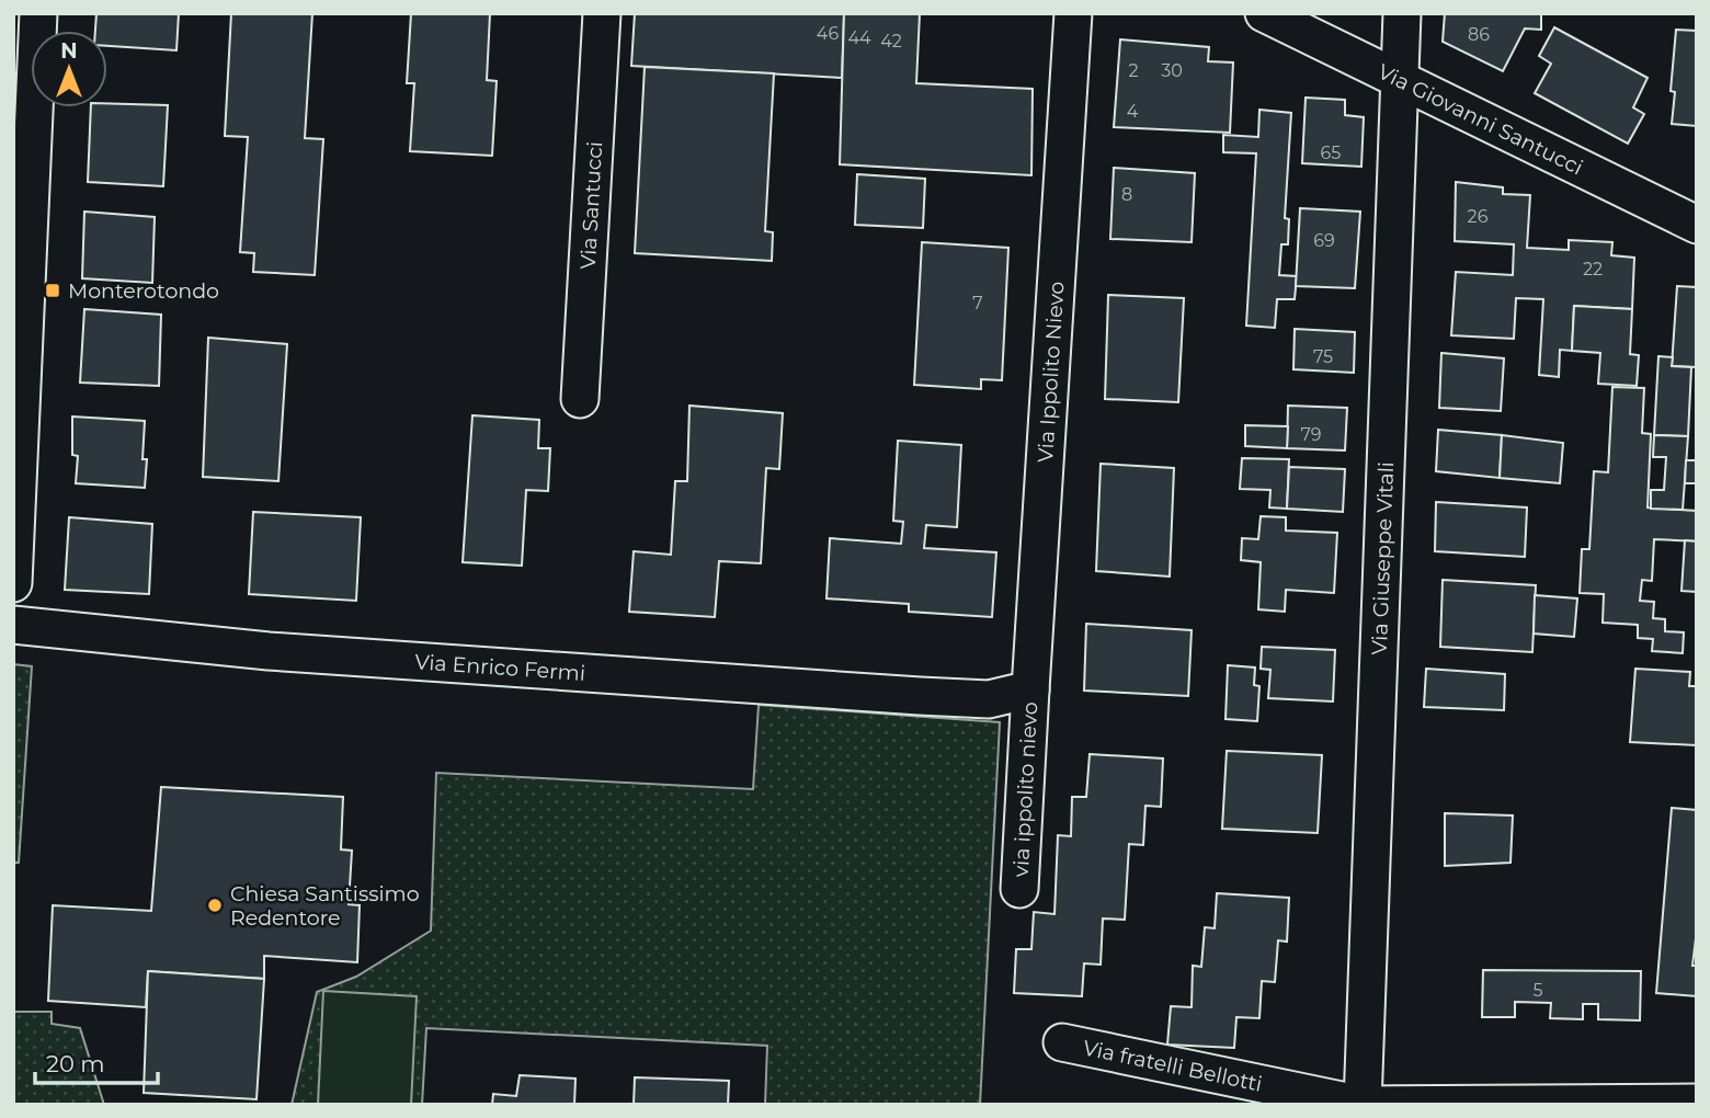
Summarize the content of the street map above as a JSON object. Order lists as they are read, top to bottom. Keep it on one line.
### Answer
{"streets":{"street":["Via Giovanni Santucci","Via Santucci","Via Ippolito Nievo","Via Giuseppe Vitali","Via Enrico Fermi","via ippolito nievo","Via fratelli Bellotti"]},"crossings":[["Via Giovanni Santucci","Via Giuseppe Vitali"],["Via Ippolito Nievo","Via Enrico Fermi"],["Via Ippolito Nievo","via ippolito nievo"],["Via Giuseppe Vitali","Via fratelli Bellotti"]],"places":{"transit":["Monterotondo"],"other":["Chiesa Santissimo Redentore"]},"house_numbers":["46","86","44","42","2","30","4","65","8","26","69","22","7","75","79","5"],"scale_bar":"20 m","north":"top"}
